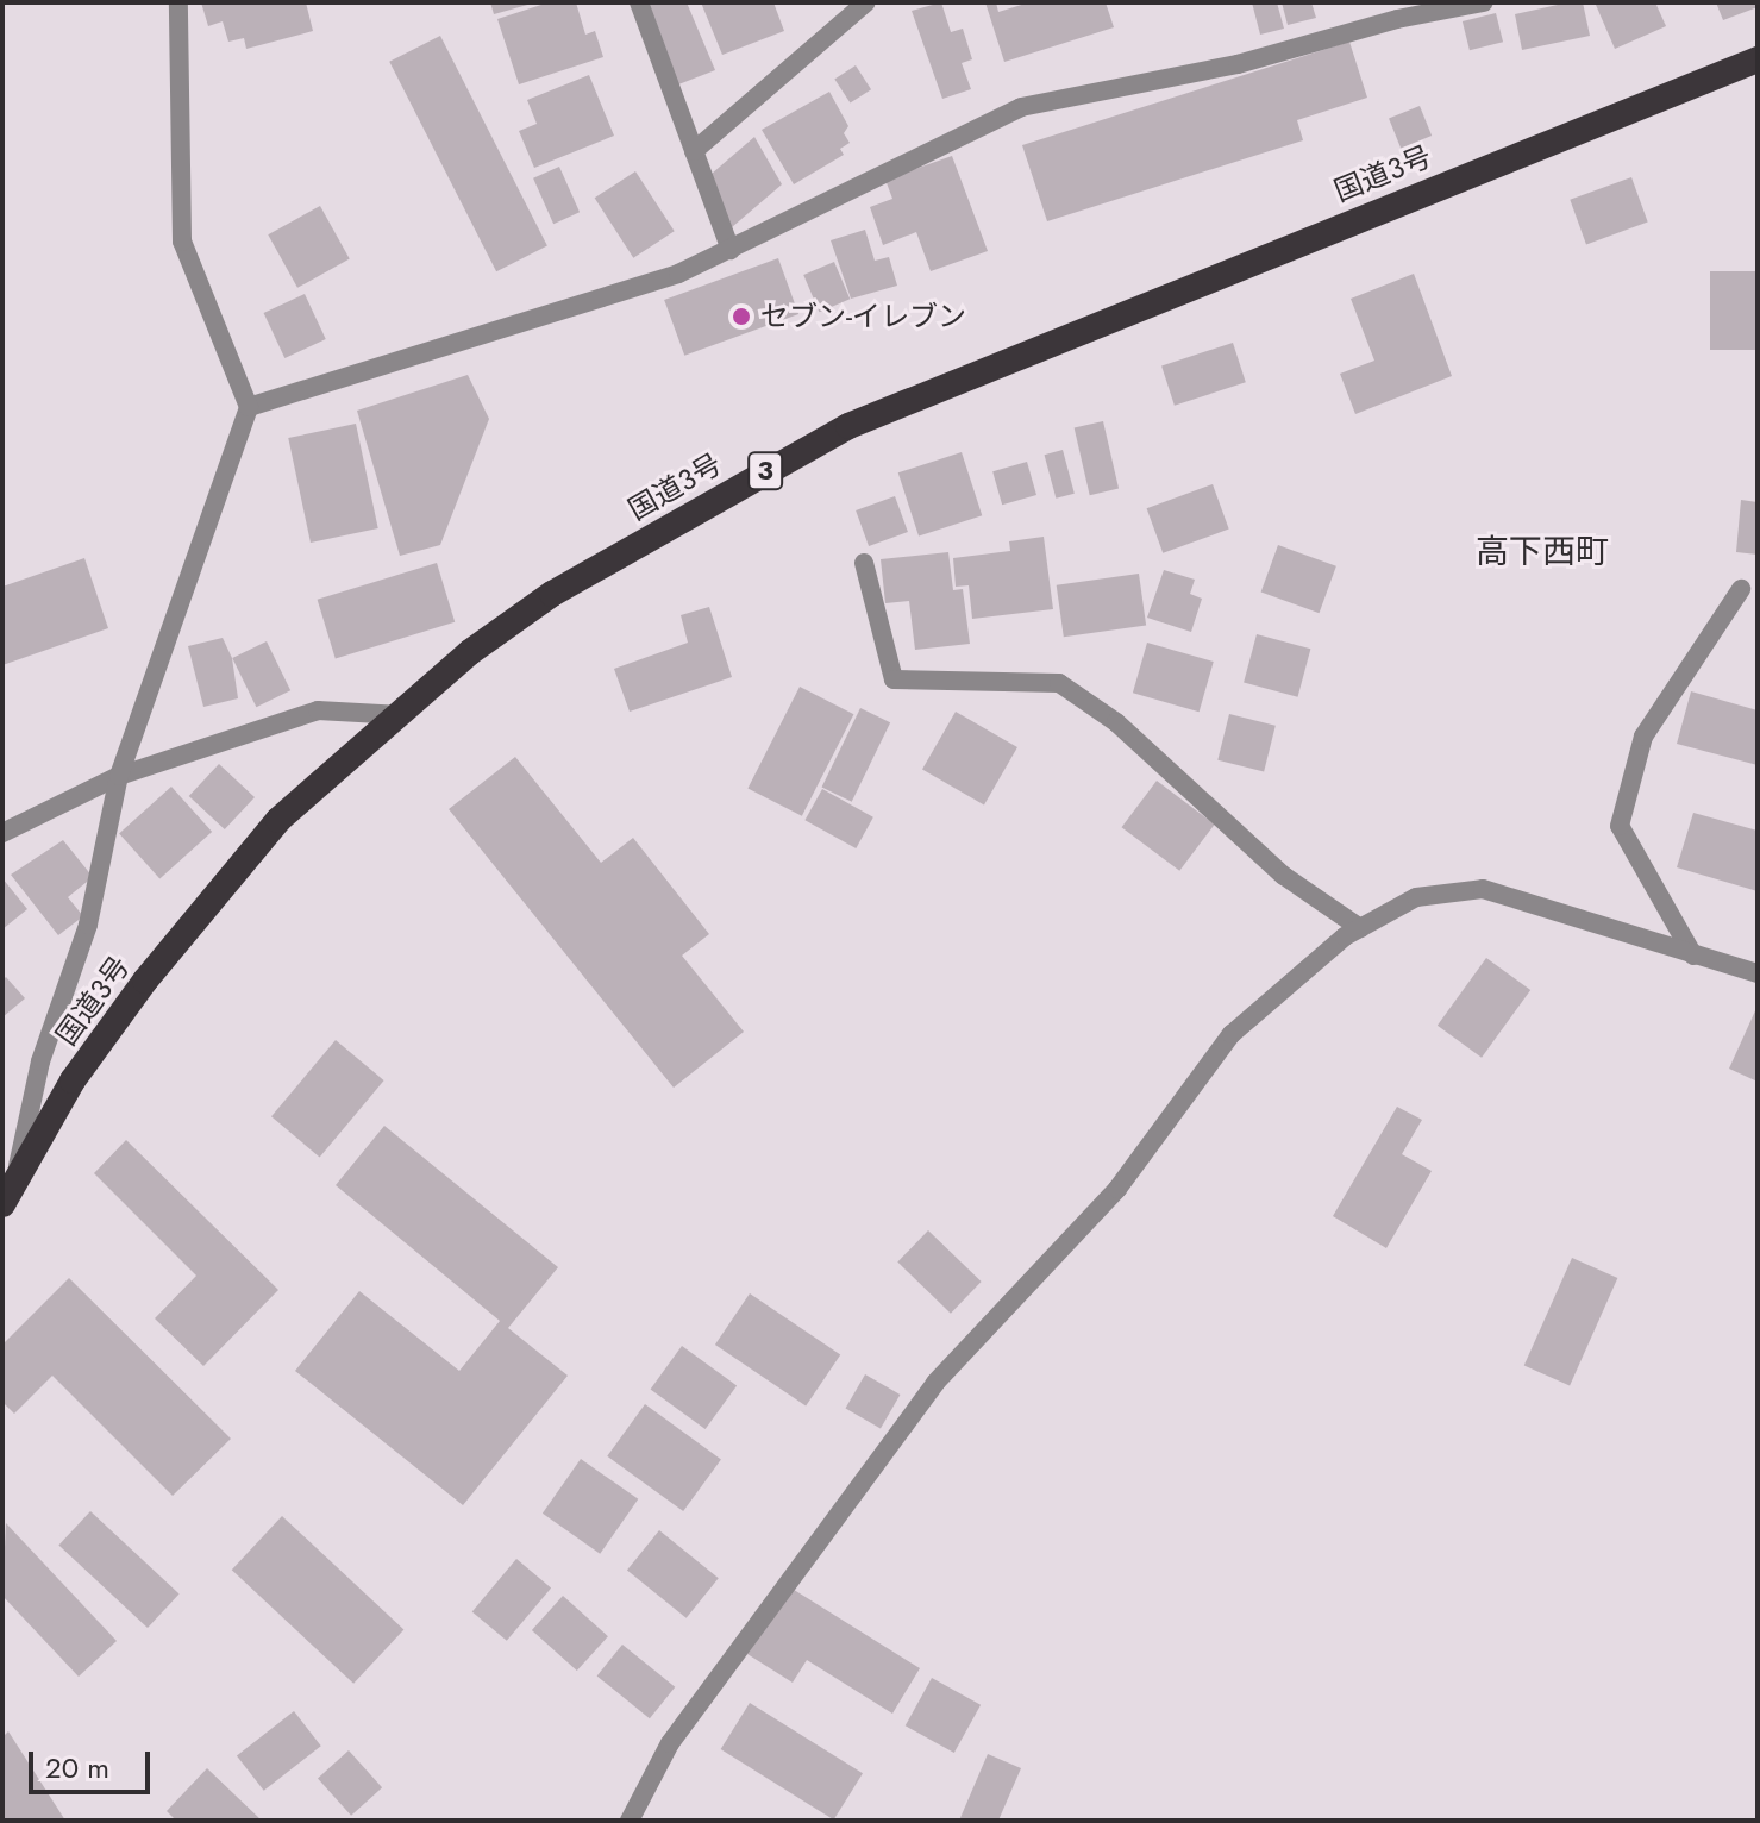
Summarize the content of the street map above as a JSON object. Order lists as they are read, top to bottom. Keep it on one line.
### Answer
{"streets":{"highway":["国道3号","3"]},"districts":["高下西町"],"places":["セブン-イレブン"],"scale_bar":"20 m"}
